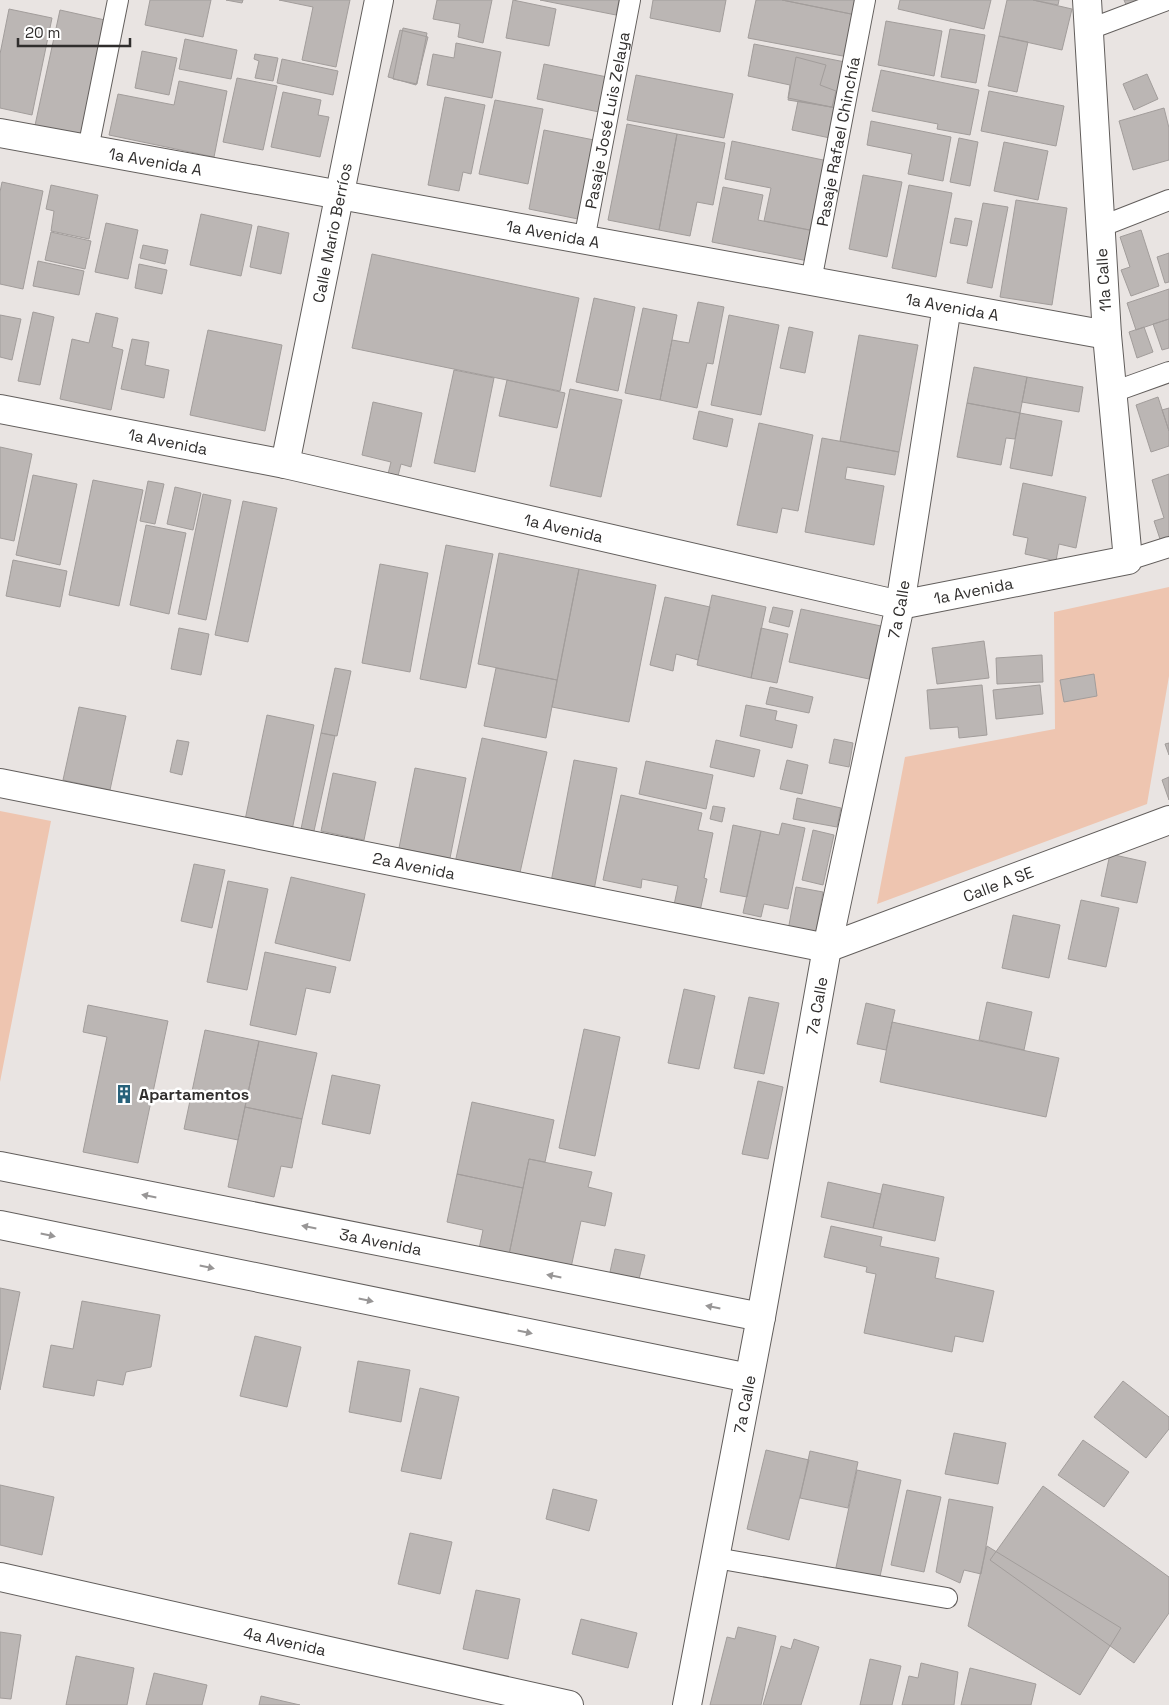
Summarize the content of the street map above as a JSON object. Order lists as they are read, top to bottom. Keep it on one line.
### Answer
{"streets":{"street":["1a Avenida A","Calle Mario Berríos","11a Calle","1a Avenida","7a Calle","2a Avenida","Calle A SE","3a Avenida","4a Avenida"],"lane":["Pasaje José Luis Zelaya","Pasaje Rafael Chinchía"]},"crossings":[["Pasaje José Luis Zelaya","1a Avenida A"],["Pasaje Rafael Chinchía","1a Avenida A"],["1a Avenida A","Calle Mario Berríos"],["1a Avenida A","11a Calle"],["1a Avenida A","7a Calle"],["Calle Mario Berríos","1a Avenida"],["11a Calle","1a Avenida"],["1a Avenida","7a Calle"],["7a Calle","2a Avenida"],["7a Calle","Calle A SE"],["7a Calle","3a Avenida"],["2a Avenida","Calle A SE"]],"places":{"building":["Apartamentos"]},"scale_bar":"20 m"}
